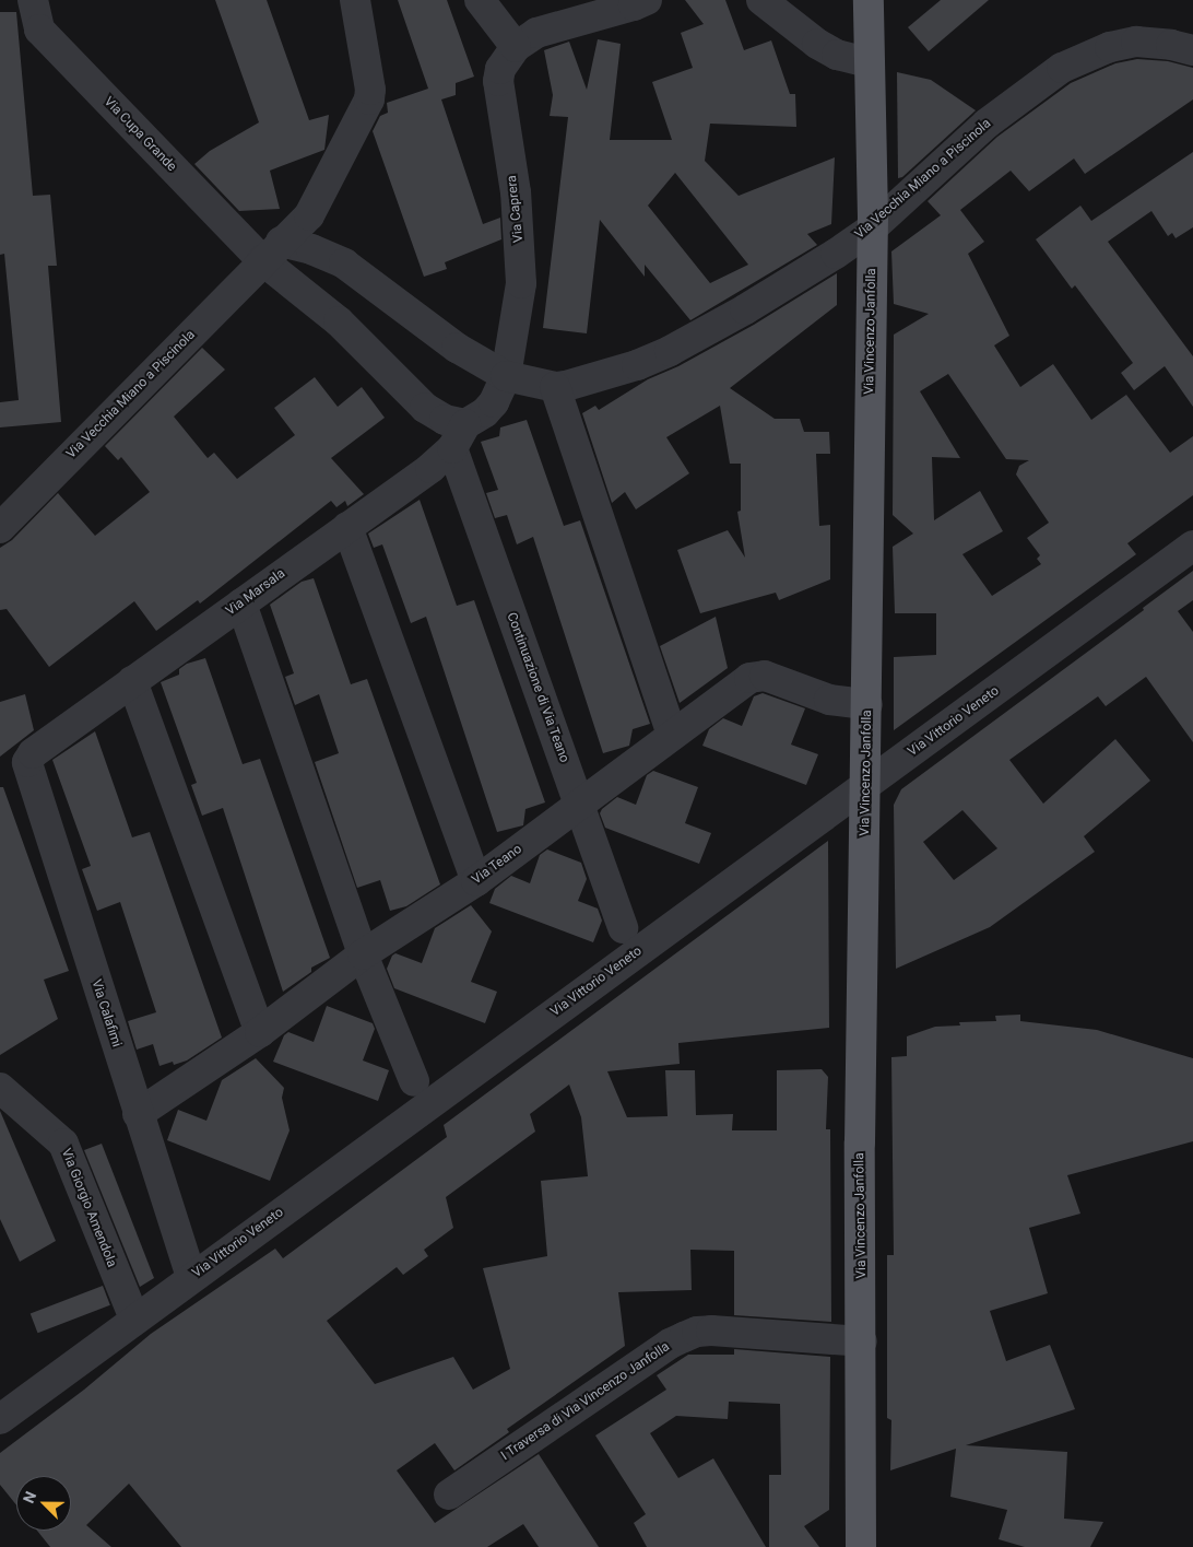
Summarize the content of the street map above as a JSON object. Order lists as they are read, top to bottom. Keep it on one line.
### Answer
{"streets":{"main road":["Via Vincenzo Janfolla"],"street":["Via Cupa Grande","Via Vecchia Miano a Piscinola","Via Caprera","Via Marsala","Continuazione di Via Teano","Via Vittorio Veneto","Via Teano","Via Calafimi","Via Giorgio Amendola","I Traversa di Via Vincenzo Janfolla"]},"crossings":[["Via Cupa Grande","Via Vecchia Miano a Piscinola"],["Via Vecchia Miano a Piscinola","Via Caprera"],["Via Vecchia Miano a Piscinola","Via Vincenzo Janfolla"],["Via Vincenzo Janfolla","Via Vittorio Veneto"],["Via Vincenzo Janfolla","Via Teano"],["Via Vincenzo Janfolla","I Traversa di Via Vincenzo Janfolla"],["Via Marsala","Continuazione di Via Teano"],["Via Marsala","Via Calafimi"],["Continuazione di Via Teano","Via Teano"],["Via Vittorio Veneto","Via Calafimi"],["Via Vittorio Veneto","Via Giorgio Amendola"],["Via Teano","Via Calafimi"]],"north":"top left"}
